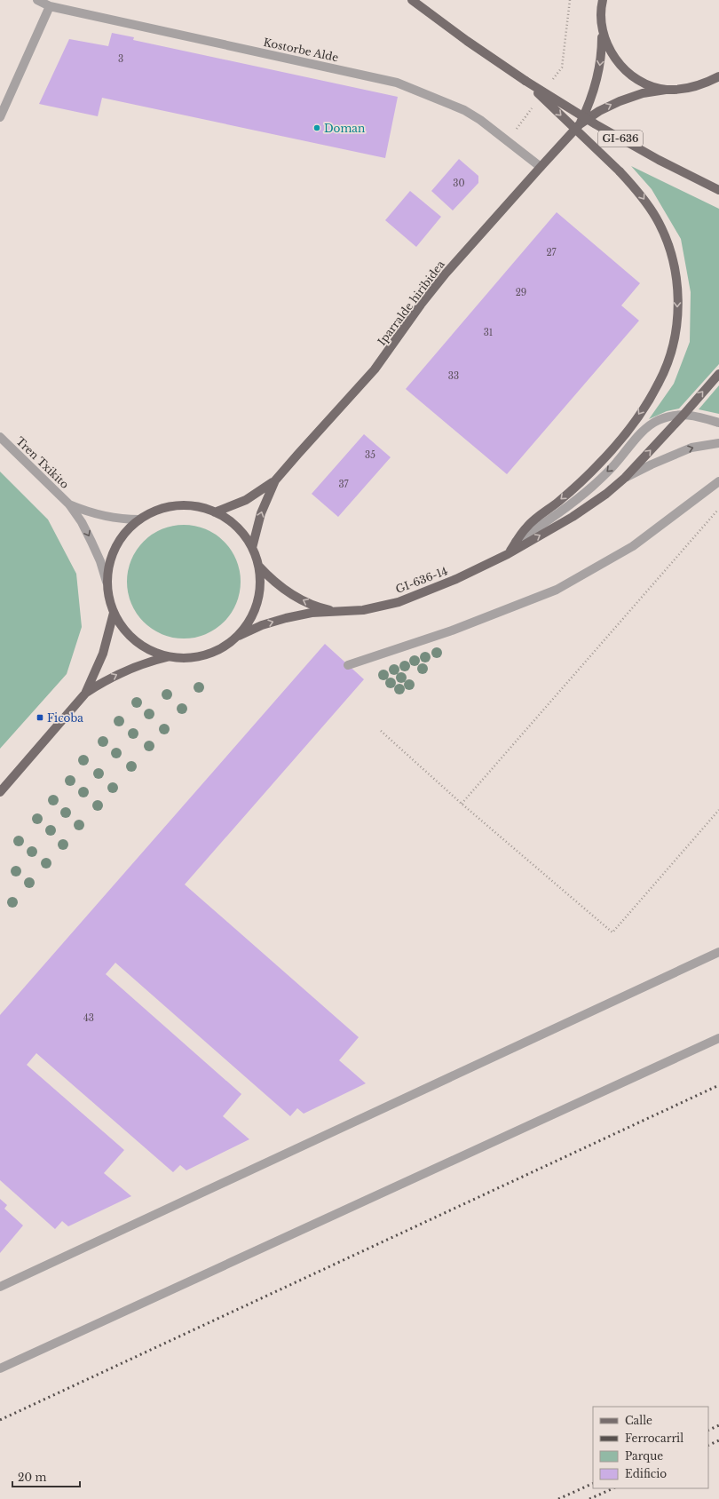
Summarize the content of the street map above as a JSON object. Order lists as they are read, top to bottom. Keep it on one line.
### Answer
{"streets":{"main road":["GI-636","Iparralde hiribidea","GI-636-14"],"street":["Kostorbe Alde","Tren Txikito"]},"crossings":[["Kostorbe Alde","Iparralde hiribidea"]],"places":{"other":["Doman"],"transit":["Ficoba"]},"house_numbers":["3","30","27","29","31","33","35","37","43"],"legend":["Calle","Ferrocarril","Parque","Edificio"],"scale_bar":"20 m"}
